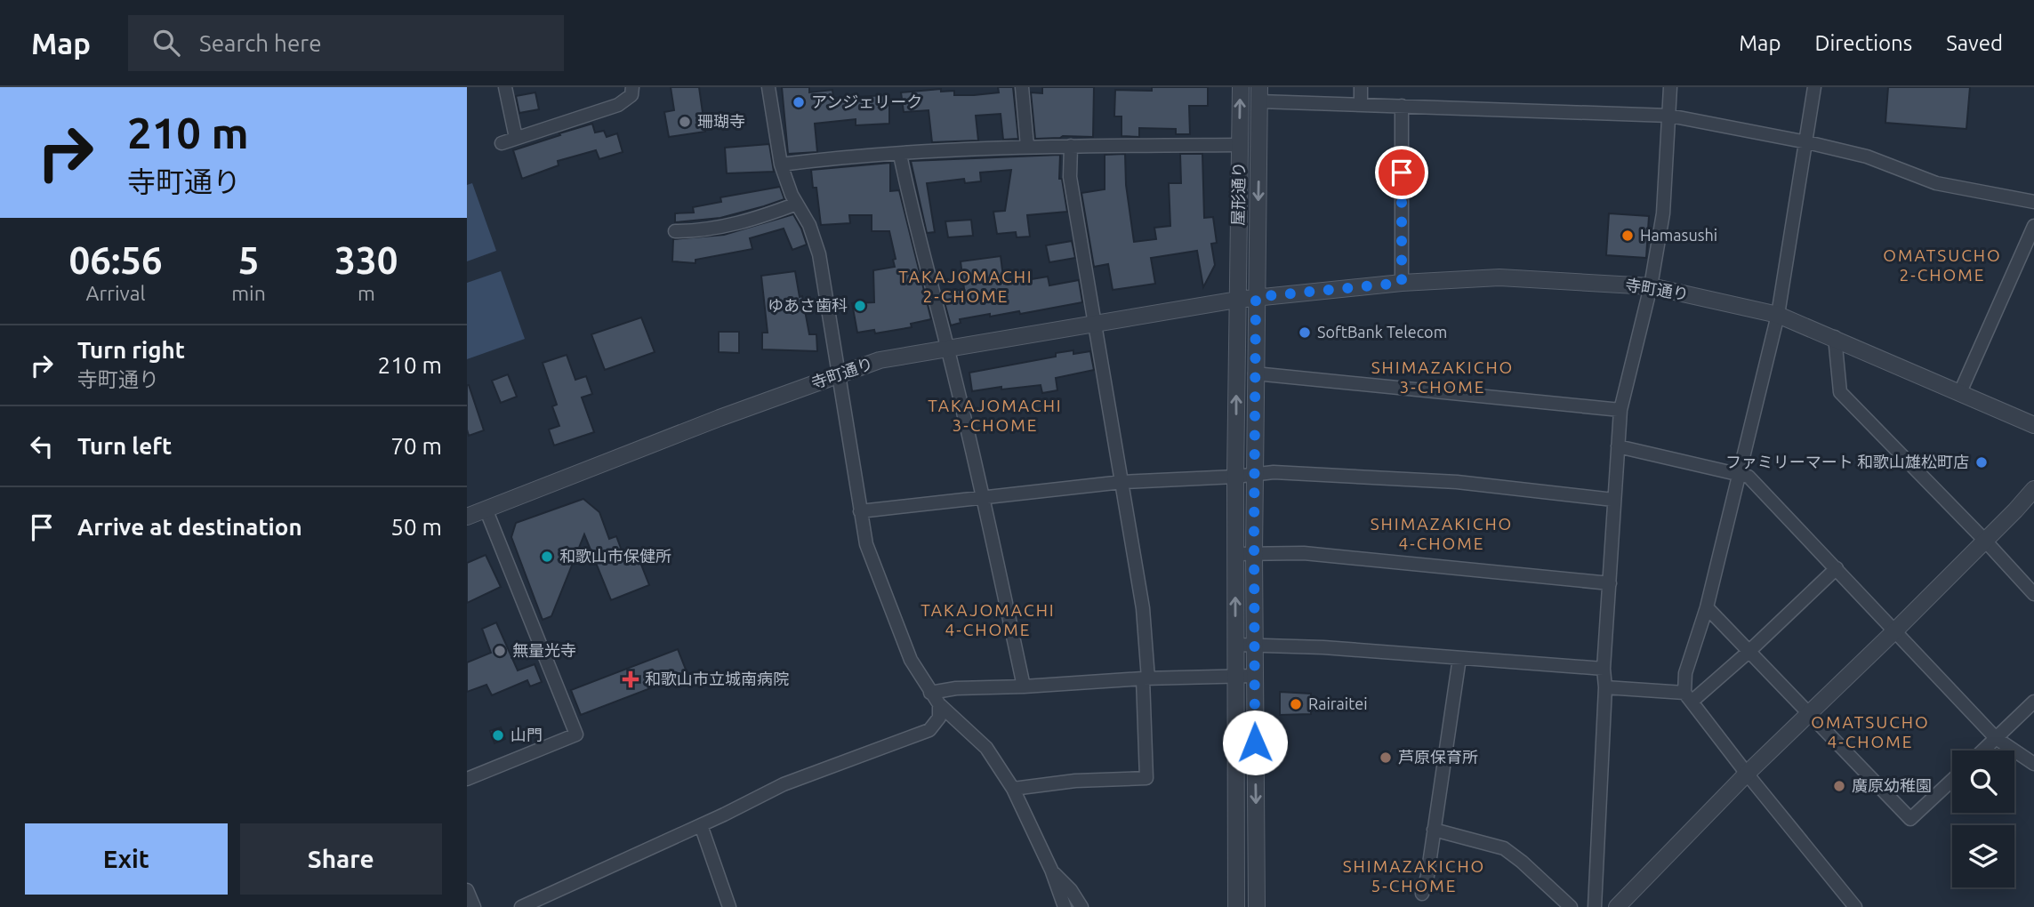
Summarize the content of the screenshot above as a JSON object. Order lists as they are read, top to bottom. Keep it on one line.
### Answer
{"streets":{"street":["屋形通り","寺町通り"]},"crossings":[["屋形通り","寺町通り"]],"districts":["OMATSUCHO 2-CHOME","TAKAJOMACHI 2-CHOME","SHIMAZAKICHO 3-CHOME","TAKAJOMACHI 3-CHOME","SHIMAZAKICHO 4-CHOME","TAKAJOMACHI 4-CHOME","OMATSUCHO 4-CHOME","SHIMAZAKICHO 5-CHOME"],"places":{"other":["アンジェリーク","珊瑚寺","Hamasushi","ゆあさ歯科","SoftBank Telecom","ファミリーマート 和歌山雄松町店","和歌山市保健所","無量光寺","Rairaitei","山門","芦原保育所","廣原幼稚園"],"health":["和歌山市立城南病院"]},"page":{"header":"Map","search":"Search here","nav":["Map","Directions","Saved"],"turn":["210 m","寺町通り"],"eta":["06:56","Arrival","5","min","330","m"],"list":[{"name":"Turn right","note":"寺町通り","value":"210 m"},{"name":"Turn left","value":"70 m"},{"name":"Arrive at destination","value":"50 m"}],"buttons":["Exit","Share"]}}
